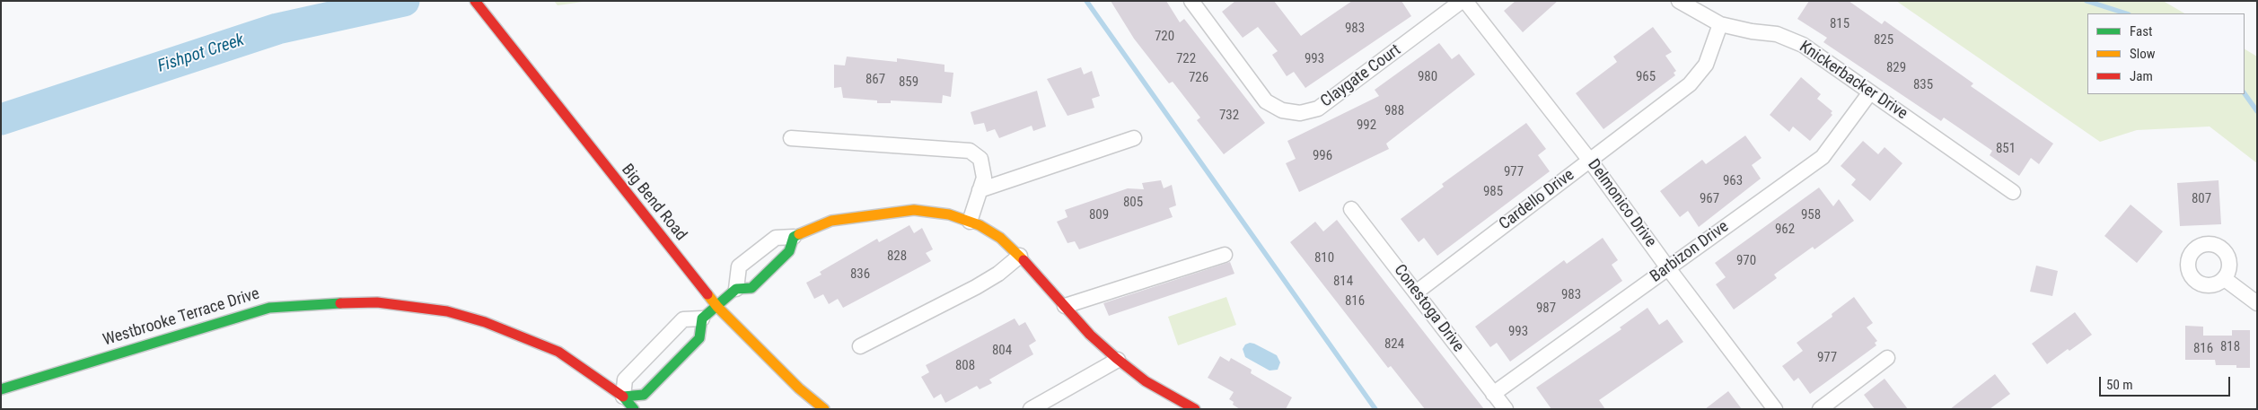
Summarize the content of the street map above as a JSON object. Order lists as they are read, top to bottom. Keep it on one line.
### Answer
{"streets":{"street":["Claygate Court","Knickerbacker Drive","Cardello Drive","Big Bend Road","Delmonico Drive","Barbizon Drive","Conestoga Drive","Westbrooke Terrace Drive"]},"crossings":[["Claygate Court","Delmonico Drive"],["Knickerbacker Drive","Cardello Drive"],["Knickerbacker Drive","Barbizon Drive"],["Cardello Drive","Delmonico Drive"],["Cardello Drive","Conestoga Drive"],["Delmonico Drive","Barbizon Drive"],["Barbizon Drive","Conestoga Drive"]],"water":["Fishpot Creek"],"house_numbers":["815","983","720","825","722","993","829","980","965","726","867","859","835","988","732","992","851","996","977","963","985","967","807","805","809","958","962","828","810","970","836","814","983","816","987","993","824","818","816","804","977","808"],"legend":["Fast","Slow","Jam"],"scale_bar":"50 m"}
